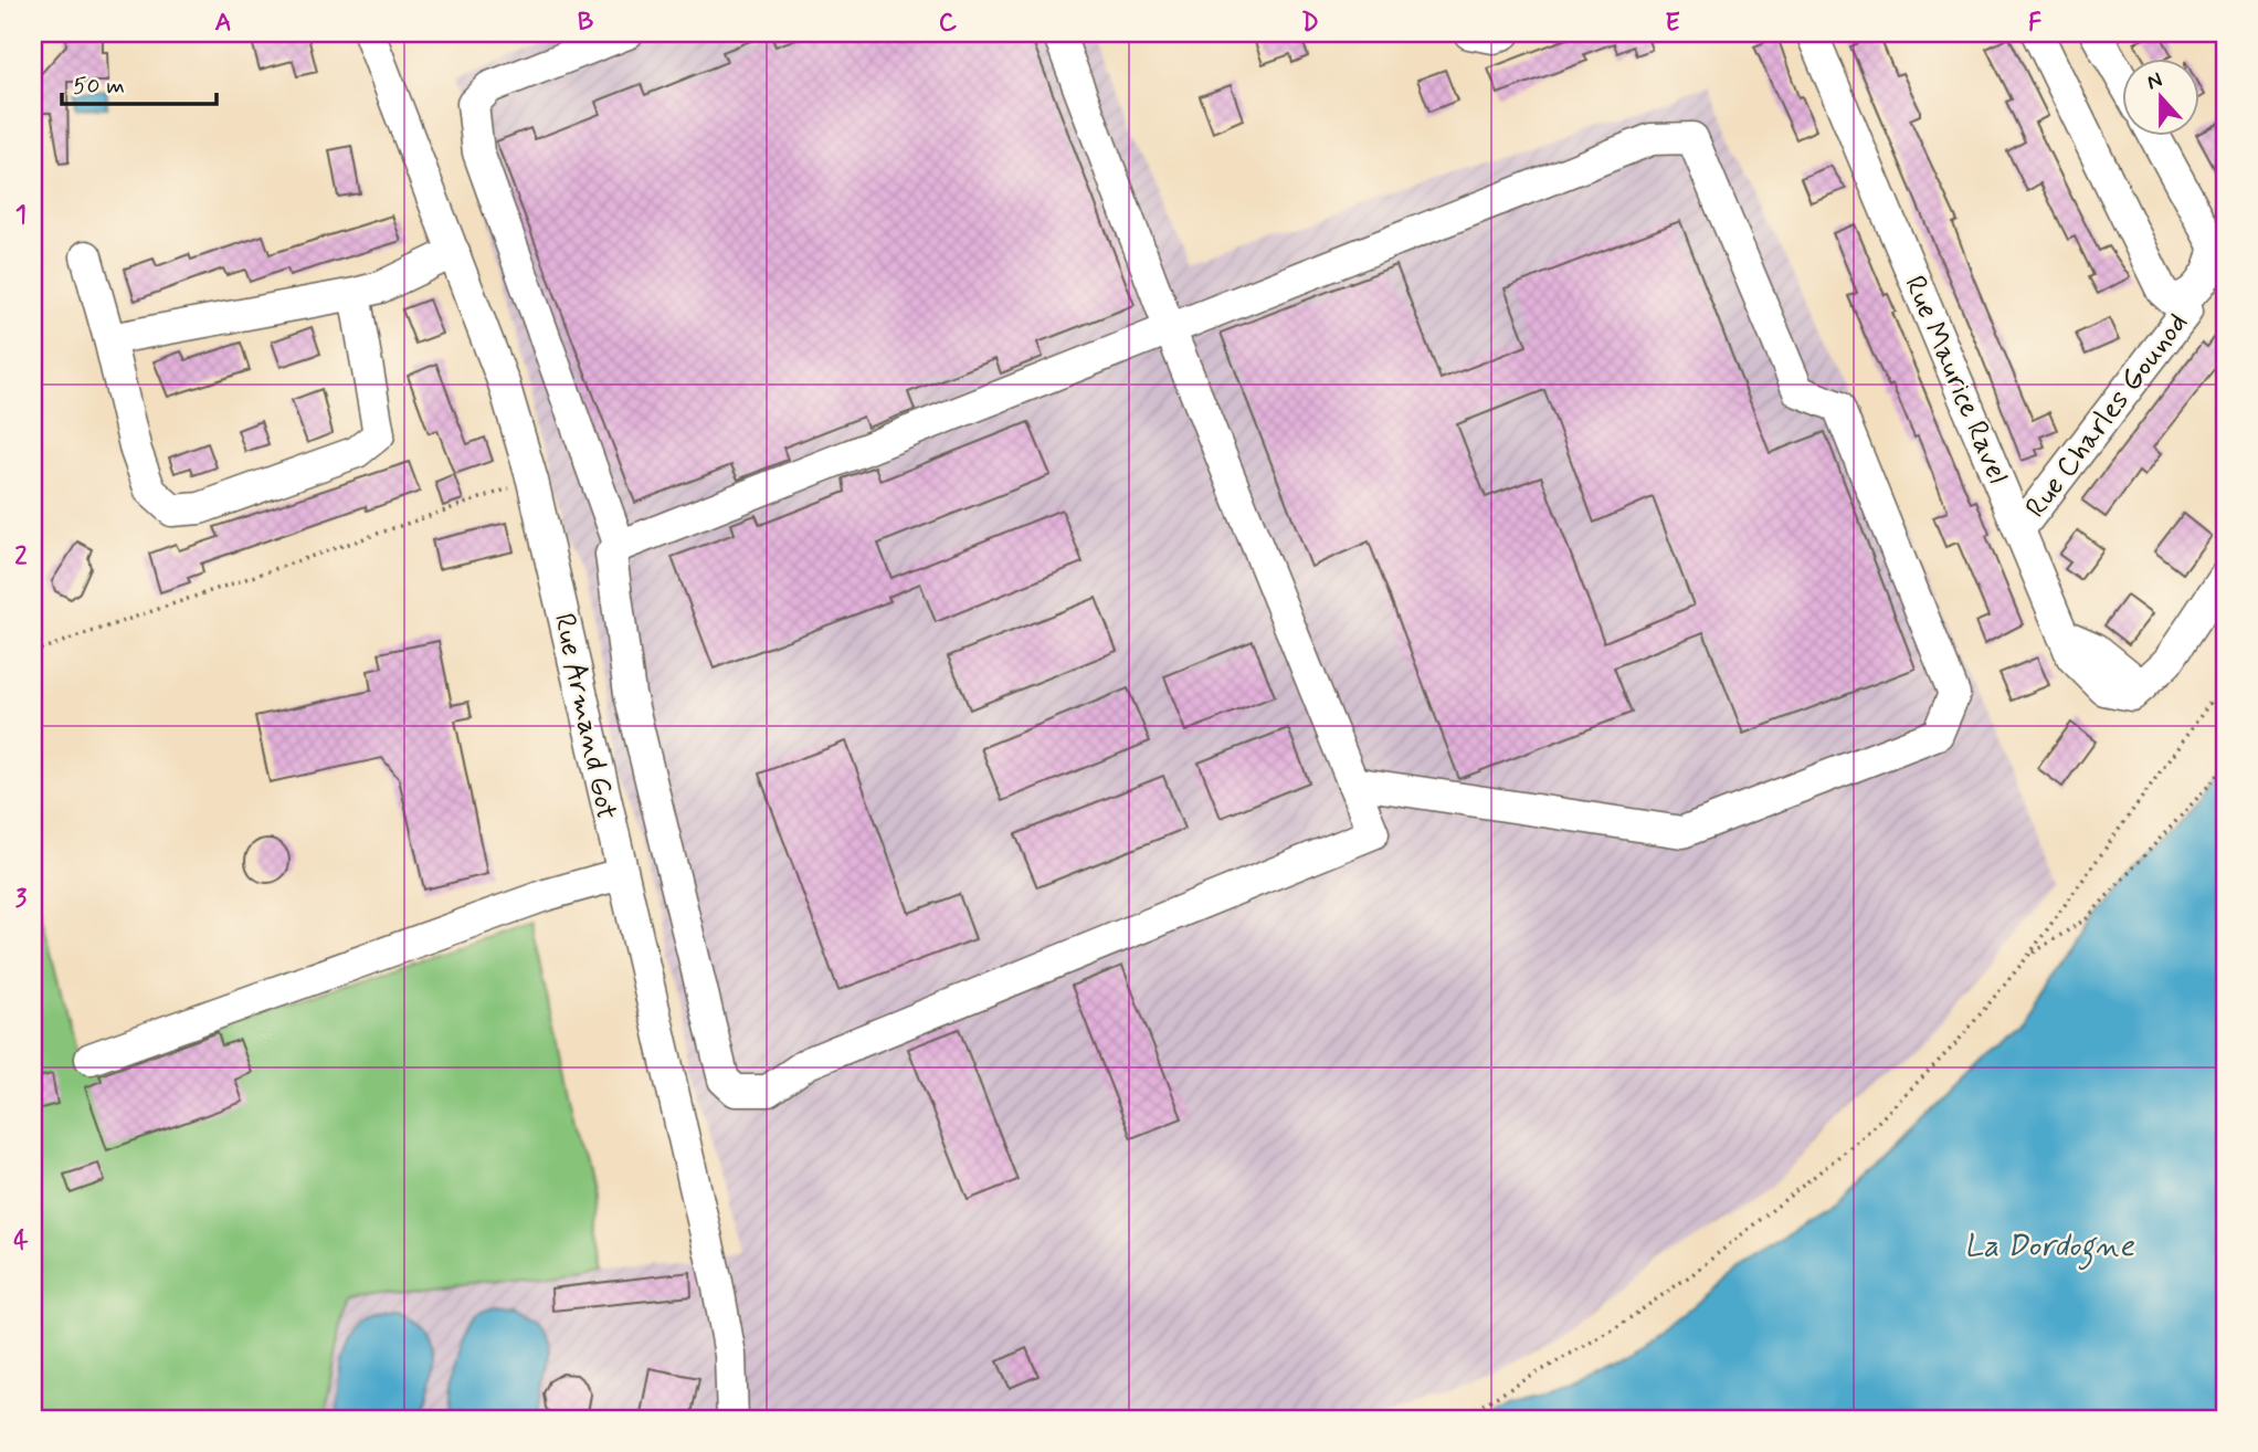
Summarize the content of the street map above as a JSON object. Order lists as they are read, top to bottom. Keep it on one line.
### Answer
{"streets":{"street":["Rue Maurice Ravel","Rue Charles Gounod","Rue Armand Got"]},"crossings":[["Rue Maurice Ravel","Rue Charles Gounod"]],"water":["La Dordogne"],"scale_bar":"50 m","north":"top","grid":{"columns":["A","B","C","D","E","F"],"rows":["1","2","3","4"]}}
